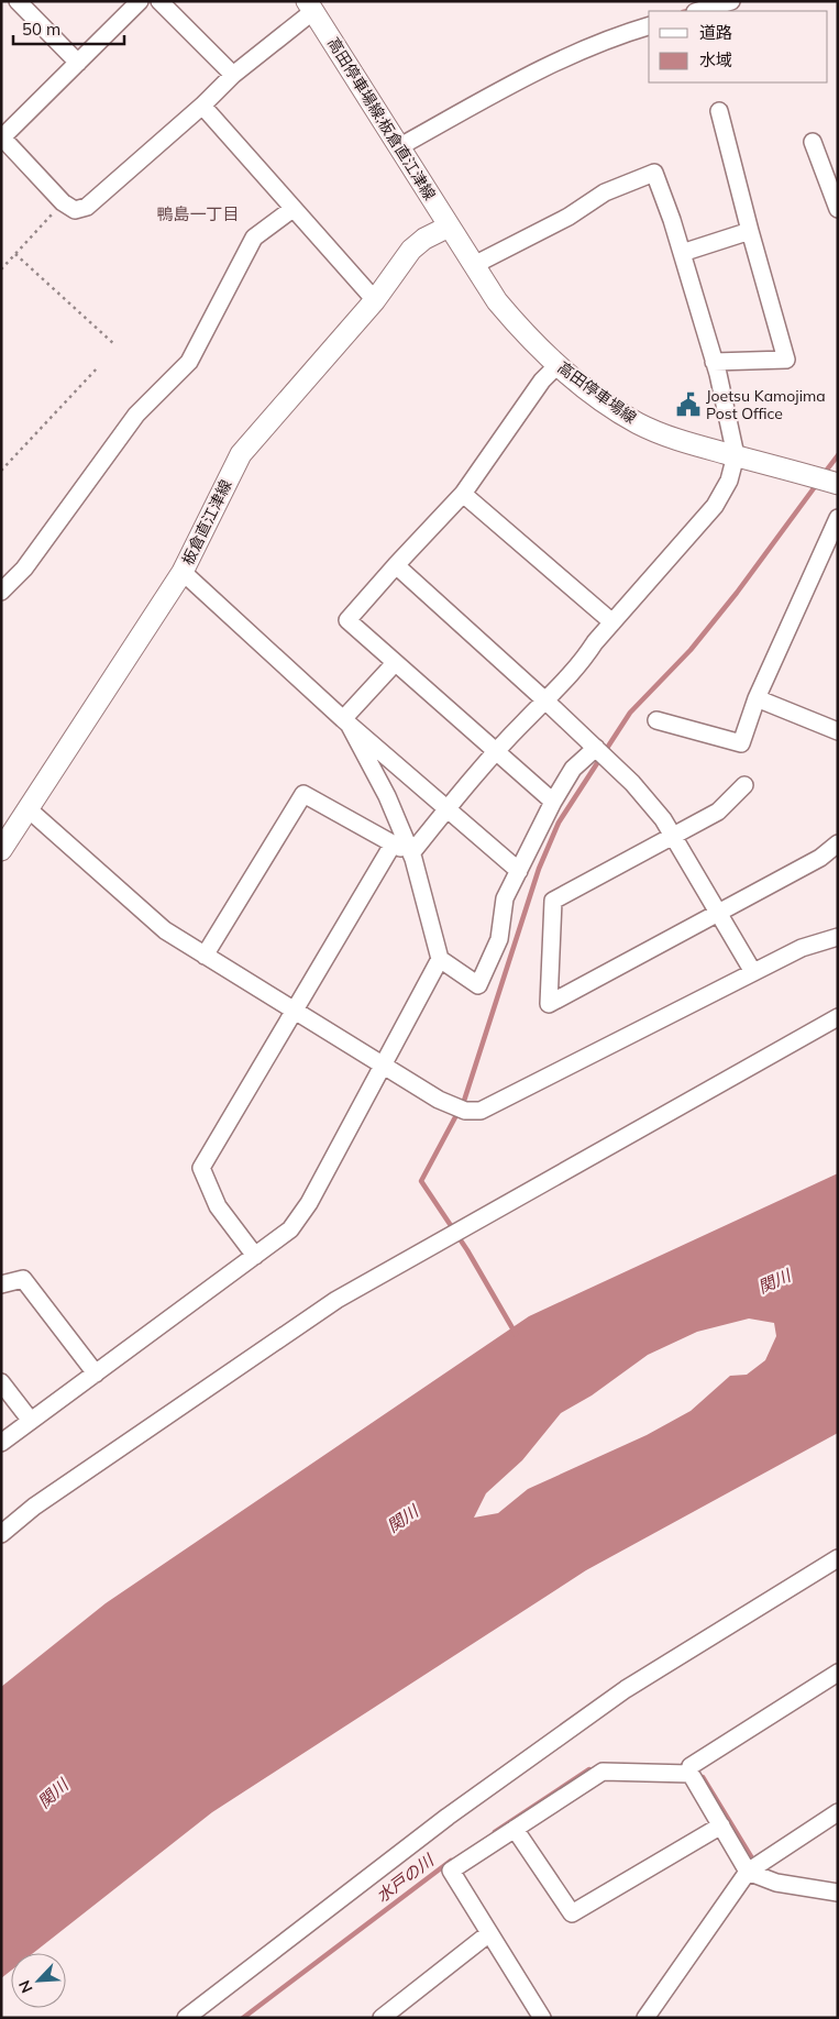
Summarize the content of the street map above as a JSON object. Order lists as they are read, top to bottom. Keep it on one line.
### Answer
{"streets":{"main road":["高田停車場線;板倉直江津線","高田停車場線","板倉直江津線"]},"crossings":[["高田停車場線;板倉直江津線","高田停車場線"],["高田停車場線;板倉直江津線","板倉直江津線"],["高田停車場線","板倉直江津線"]],"districts":["鴨島一丁目"],"water":["関川","水戸の川"],"places":{"public building":["Joetsu Kamojima Post Office"]},"legend":["道路","水域"],"scale_bar":"50 m","north":"bottom left"}
